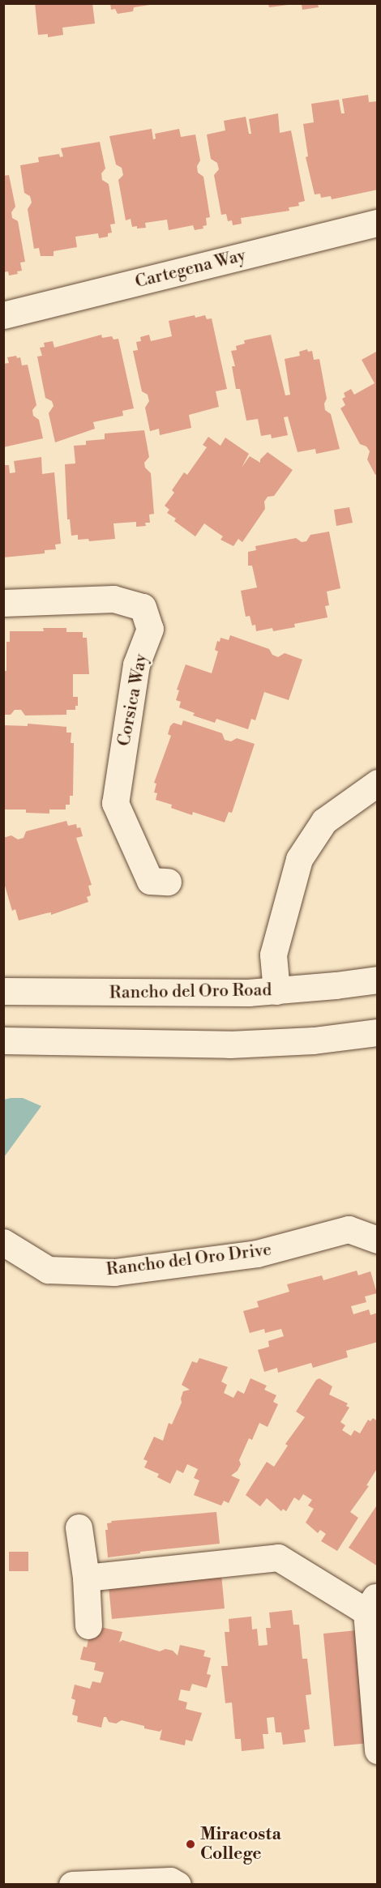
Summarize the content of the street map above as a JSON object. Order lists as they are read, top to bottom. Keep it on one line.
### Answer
{"streets":{"street":["Cartegena Way","Corsica Way","Rancho del Oro Road","Rancho del Oro Drive"]},"places":["Miracosta College"]}
